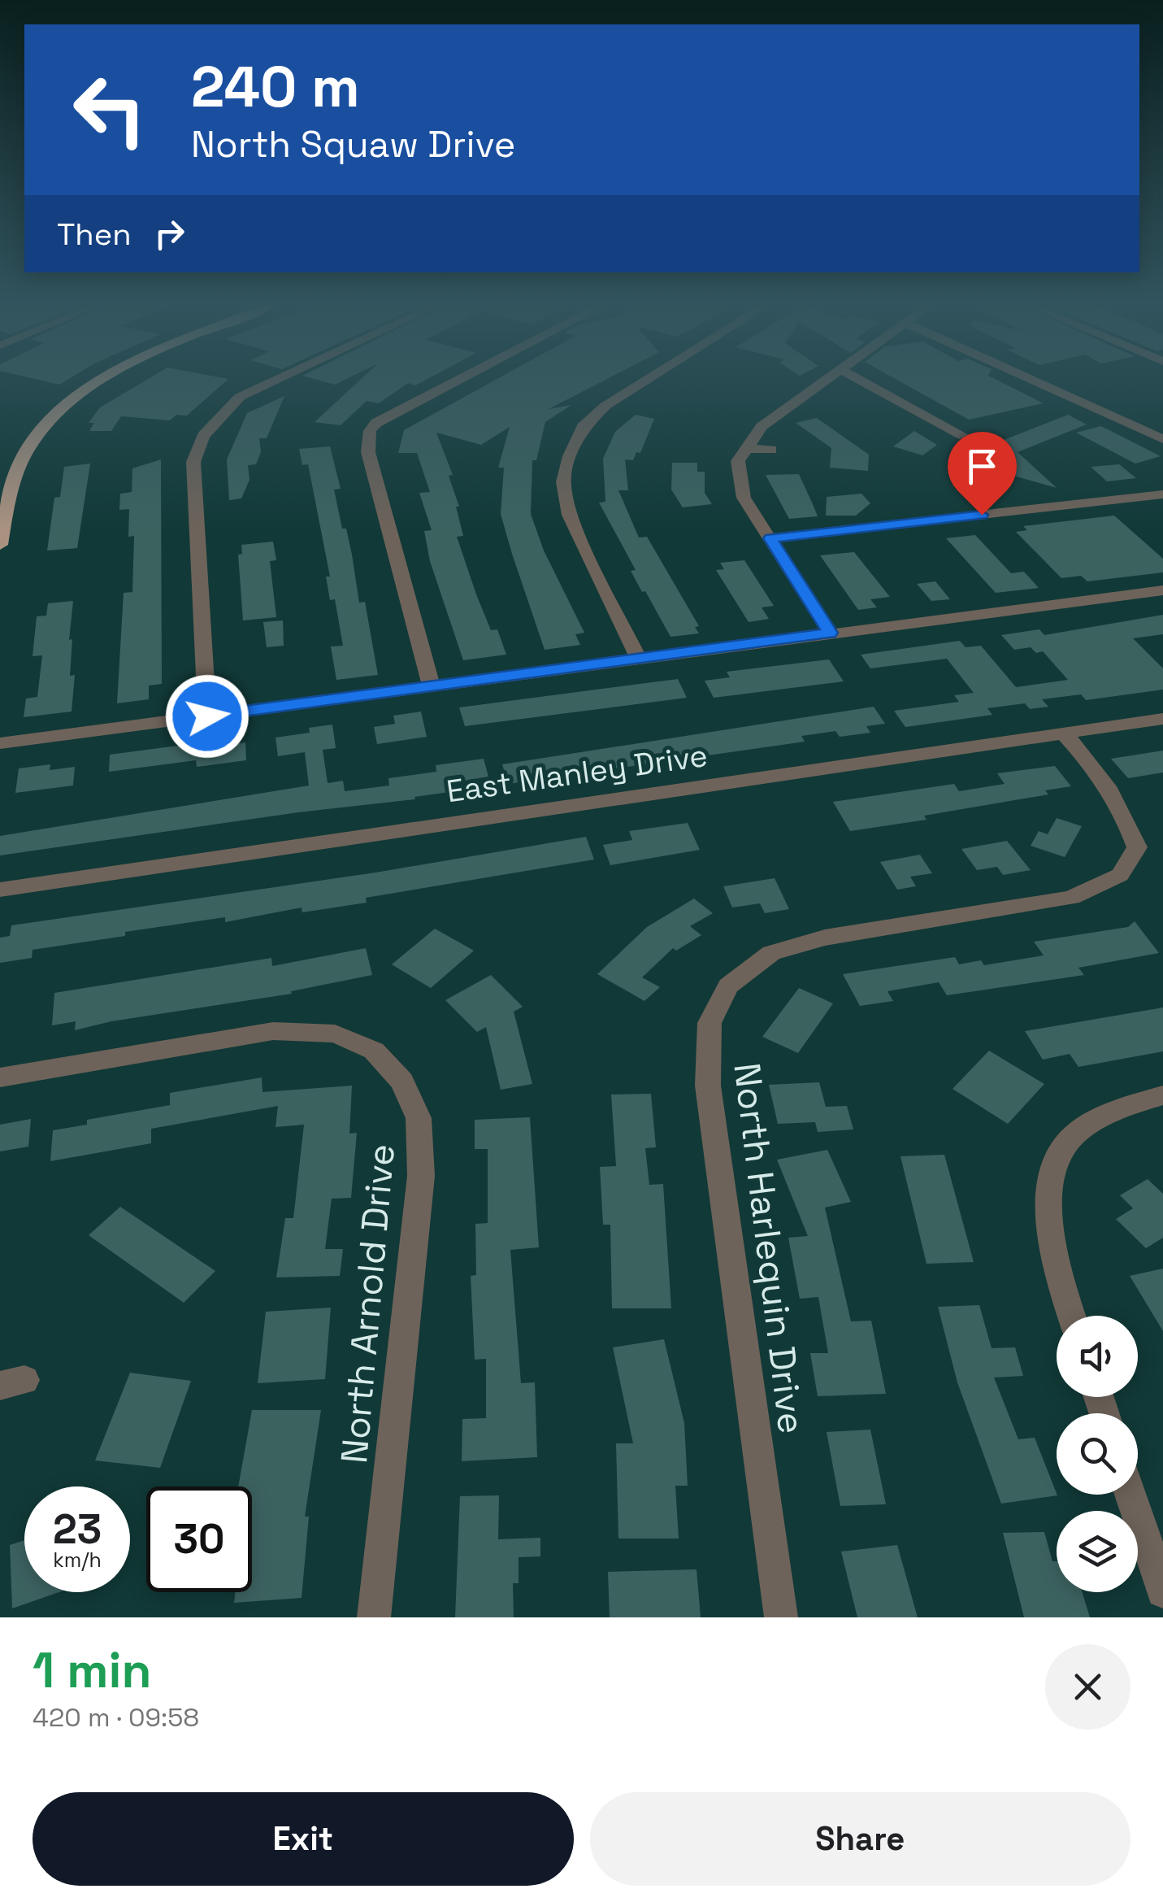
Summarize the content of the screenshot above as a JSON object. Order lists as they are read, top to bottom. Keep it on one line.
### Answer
{"streets":{"street":["East Manley Drive","North Harlequin Drive","North Arnold Drive"]},"crossings":[["East Manley Drive","North Harlequin Drive"]],"page":{"turn":["240 m","North Squaw Drive"],"then":"Then","speed":"23 km/h","limit":"30","heading":["1 min","420 m · 09:58"],"buttons":["Exit","Share"]}}
